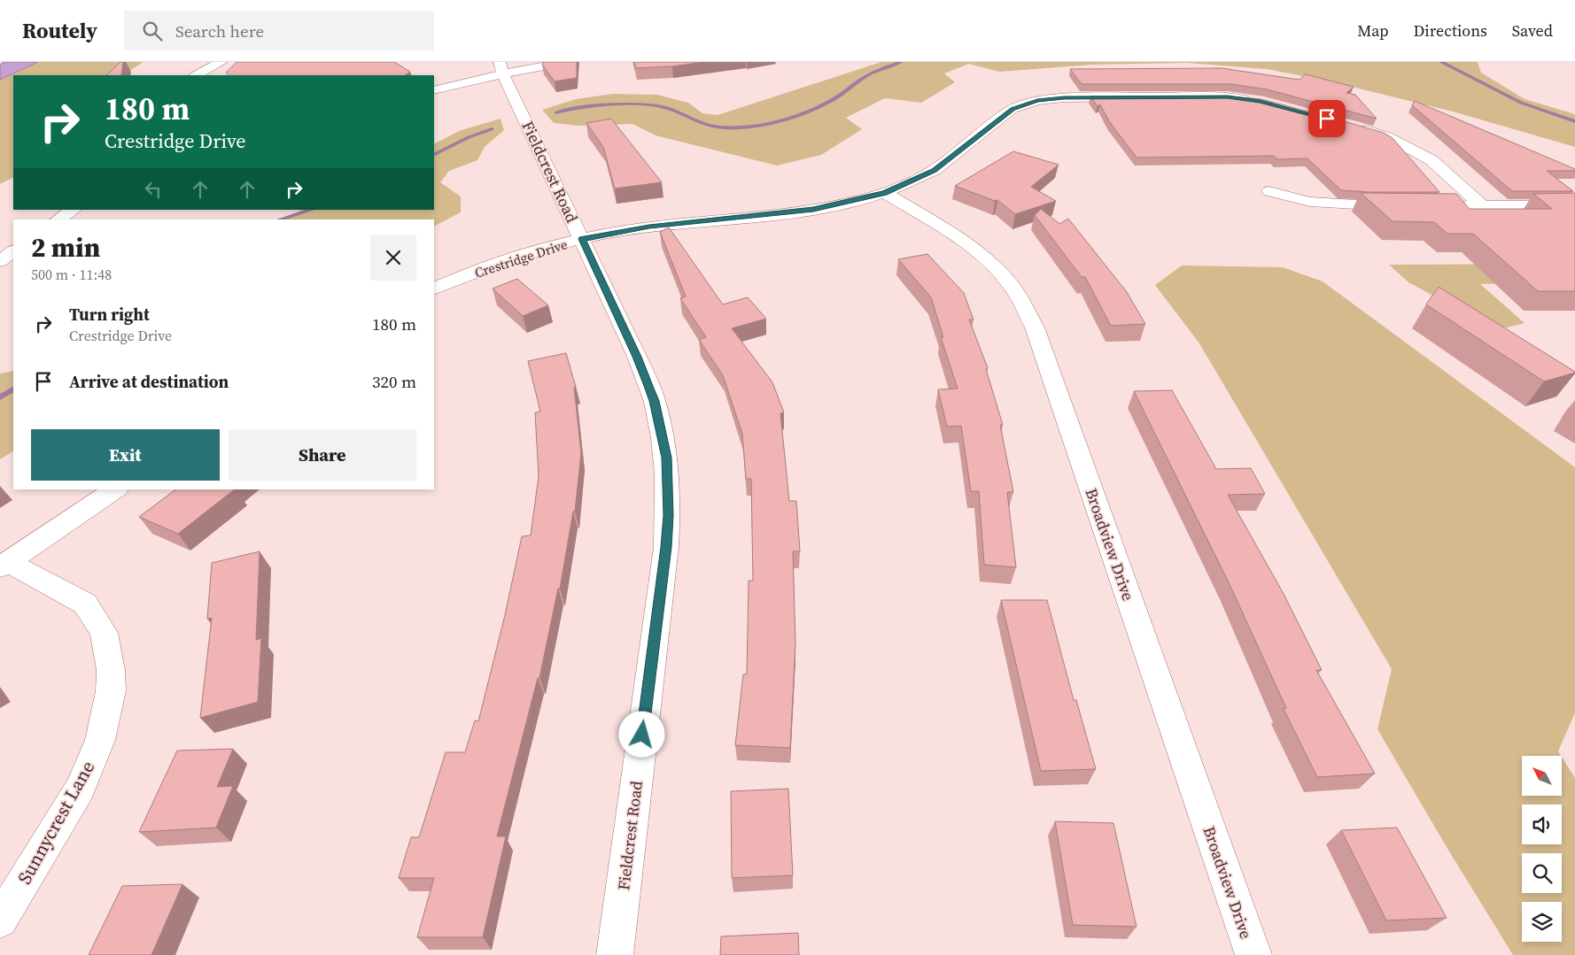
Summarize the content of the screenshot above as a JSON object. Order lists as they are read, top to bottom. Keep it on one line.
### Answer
{"streets":{"street":["Fieldcrest Road","Crestridge Drive","Broadview Drive","Sunnycrest Lane"]},"crossings":[["Fieldcrest Road","Crestridge Drive"],["Crestridge Drive","Broadview Drive"]],"north":"top left","page":{"header":"Routely","search":"Search here","nav":["Map","Directions","Saved"],"turn":["180 m","Crestridge Drive"],"heading":["2 min","500 m · 11:48"],"list":[{"name":"Turn right","note":"Crestridge Drive","value":"180 m"},{"name":"Arrive at destination","value":"320 m"}],"buttons":["Exit","Share"]}}
